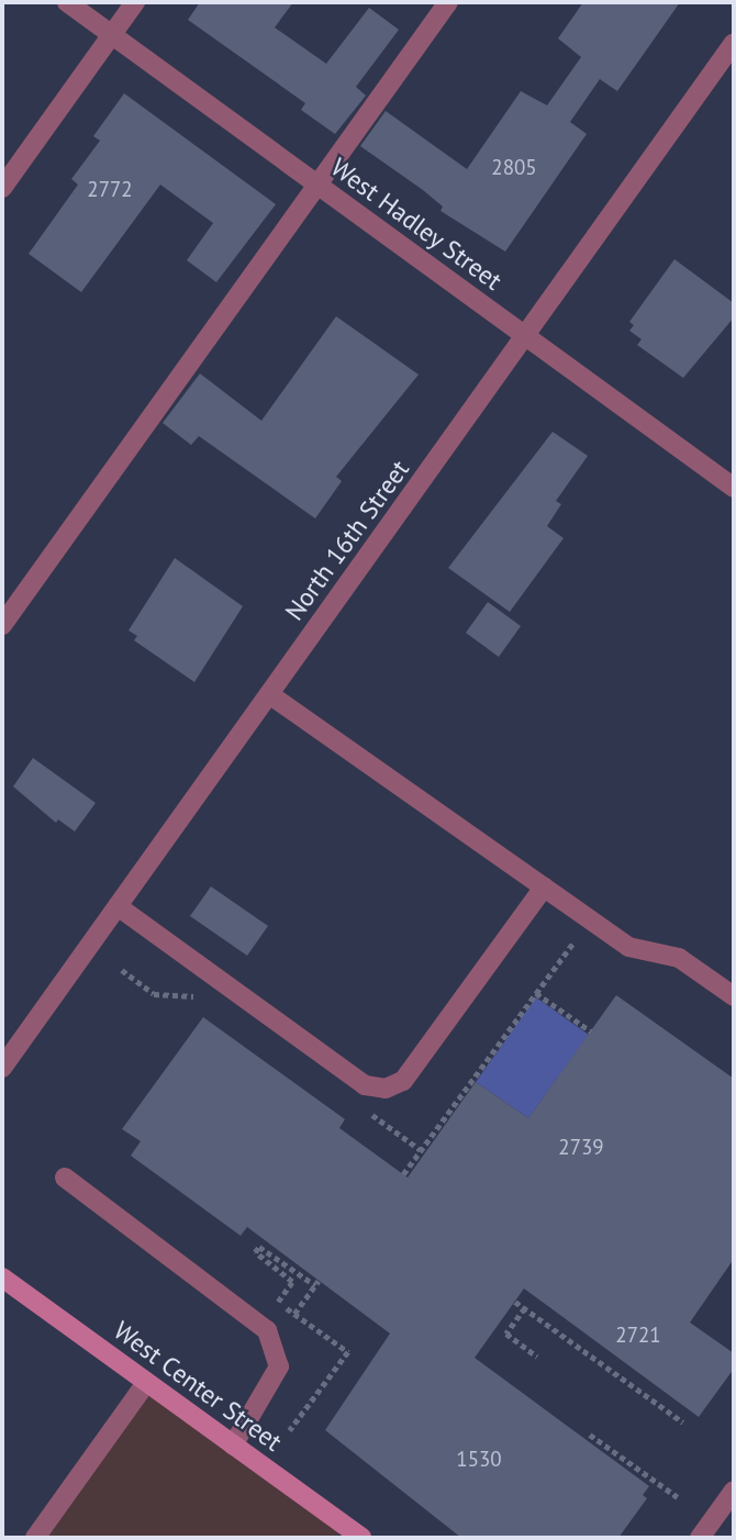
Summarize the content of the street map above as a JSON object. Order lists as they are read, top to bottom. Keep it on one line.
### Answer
{"streets":{"street":["West Hadley Street","North 16th Street","West Center Street"]},"crossings":[["West Hadley Street","North 16th Street"]],"house_numbers":["2805","2772","2739","2721","1530"]}
